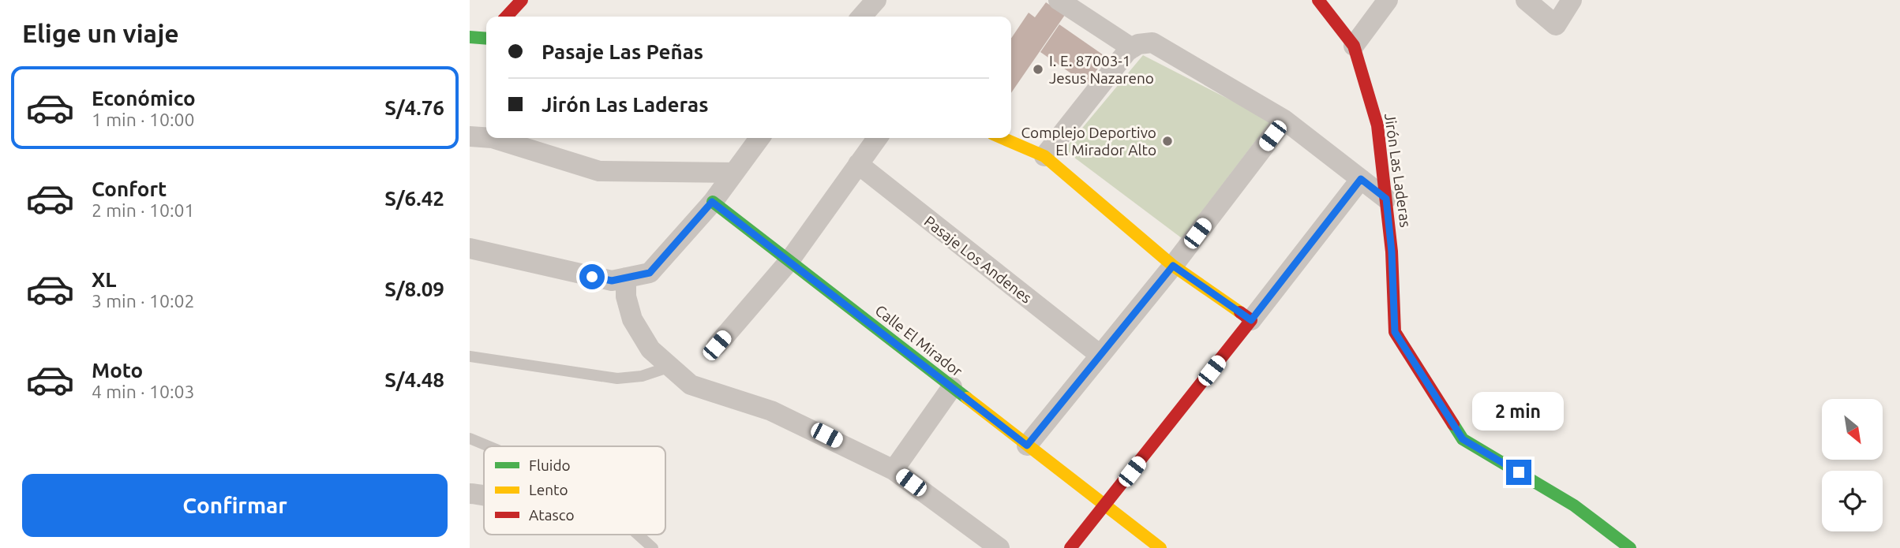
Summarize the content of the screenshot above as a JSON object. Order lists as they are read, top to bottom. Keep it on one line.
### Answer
{"streets":{"street":["Jirón Las Laderas","Pasaje Los Andenes","Calle El Mirador"]},"places":["I. E. 87003-1 Jesus Nazareno","Complejo Deportivo El Mirador Alto"],"legend":["Fluido","Lento","Atasco"],"north":"bottom right","page":{"heading":"Elige un viaje","banner":["Pasaje Las Peñas","Jirón Las Laderas"],"list":[{"name":"Económico","note":"1 min · 10:00","value":"S/4.76"},{"name":"Confort","note":"2 min · 10:01","value":"S/6.42"},{"name":"XL","note":"3 min · 10:02","value":"S/8.09"},{"name":"Moto","note":"4 min · 10:03","value":"S/4.48"}],"bubble":"2 min","buttons":"Confirmar"}}
